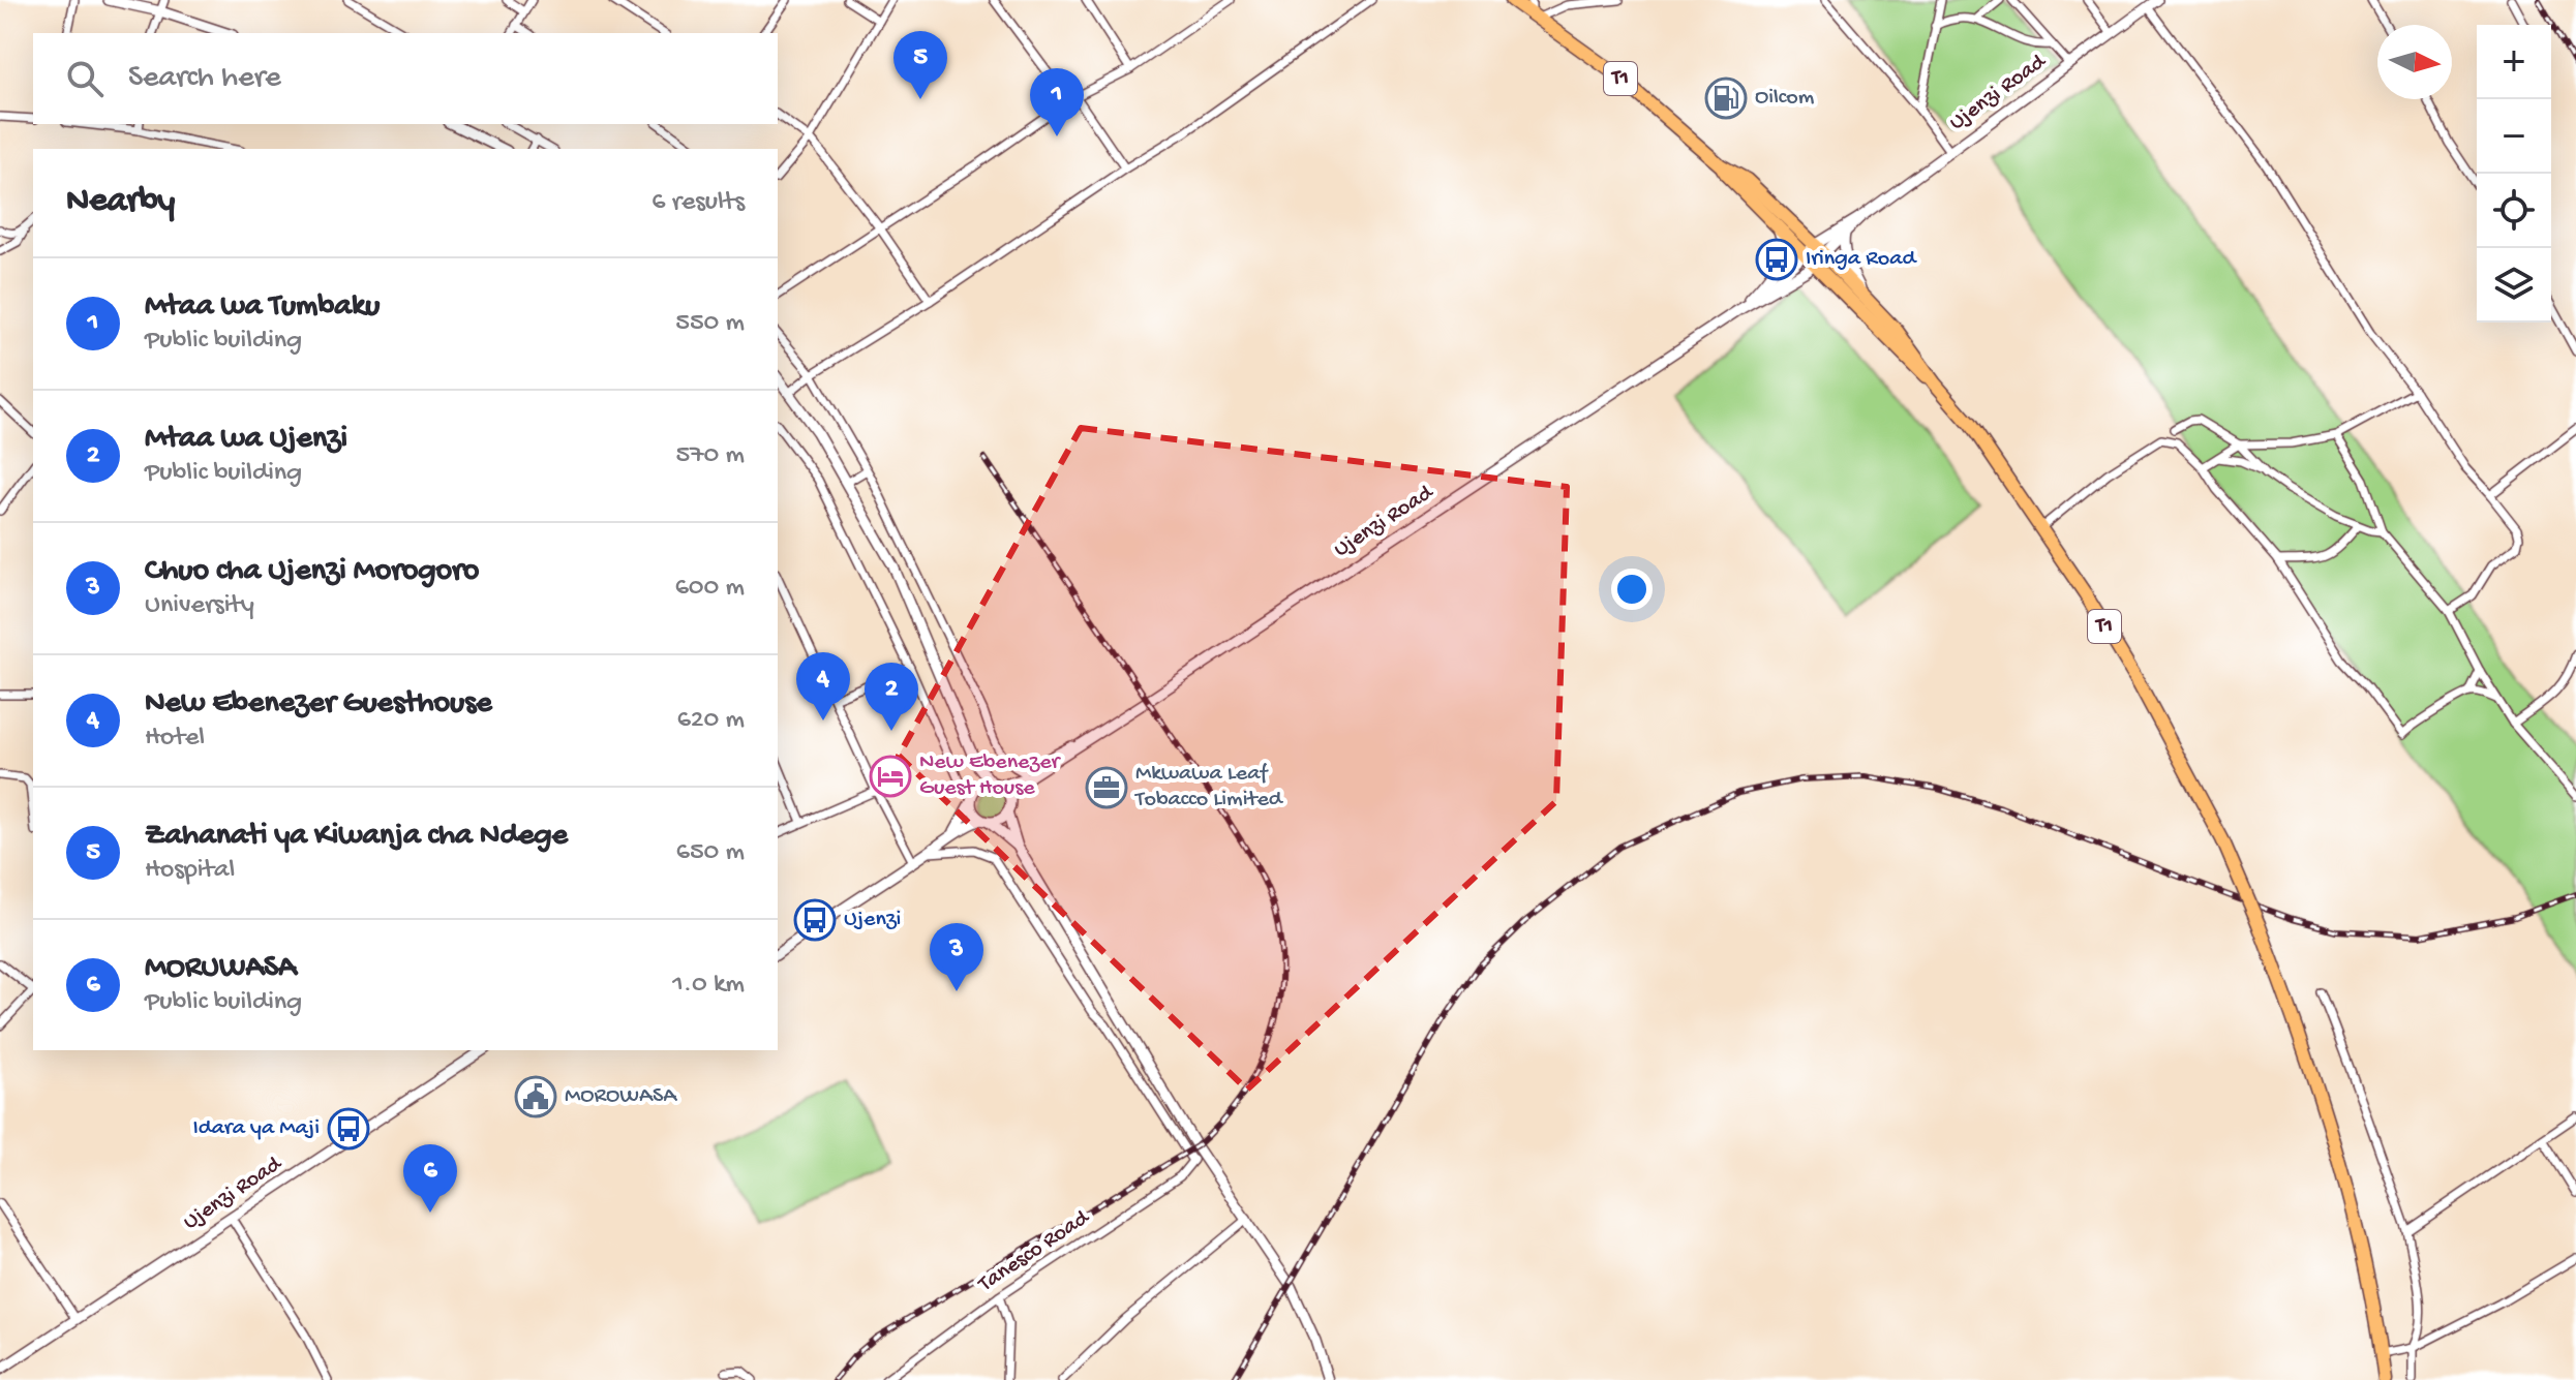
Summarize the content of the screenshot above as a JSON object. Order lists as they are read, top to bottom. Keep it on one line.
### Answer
{"streets":{"highway":["T1"],"street":["Ujenzi Road","Tanesco Road"]},"crossings":[["T1","Ujenzi Road"]],"places":{"fuel station":["Oilcom"],"bus stop":["Iringa Road","Ujenzi","Idara ya Maji"],"hotel":["New Ebenezer Guest House"],"office":["Mkwawa Leaf Tobacco Limited"],"public building":["MOROWASA"]},"north":"right","page":{"map_buttons":["+","−"],"pins":["5","1","4","2","3","6"],"search":"Search here","heading":["Nearby","6 results"],"list":[{"mark":"1","name":"Mtaa wa Tumbaku","note":"Public building","value":"550 m"},{"mark":"2","name":"Mtaa wa Ujenzi","note":"Public building","value":"570 m"},{"mark":"3","name":"Chuo cha Ujenzi Morogoro","note":"University","value":"600 m"},{"mark":"4","name":"New Ebenezer Guesthouse","note":"Hotel","value":"620 m"},{"mark":"5","name":"Zahanati ya Kiwanja cha Ndege","note":"Hospital","value":"650 m"},{"mark":"6","name":"MORUWASA","note":"Public building","value":"1.0 km"}]}}
